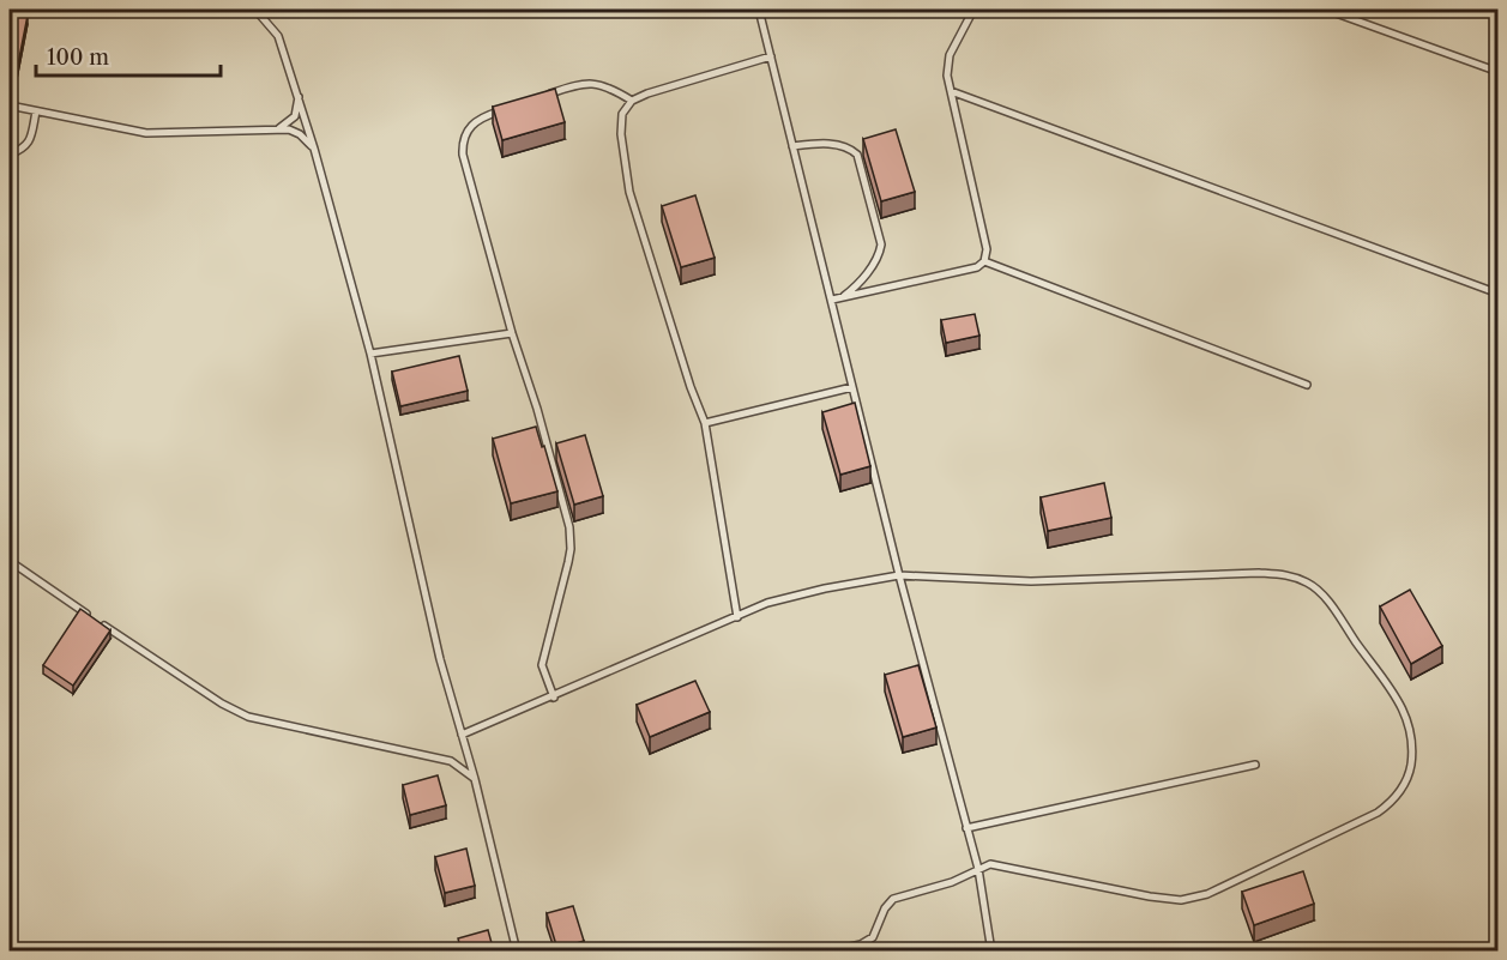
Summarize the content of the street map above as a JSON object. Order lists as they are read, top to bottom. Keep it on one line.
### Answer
{"scale_bar":"100 m"}
